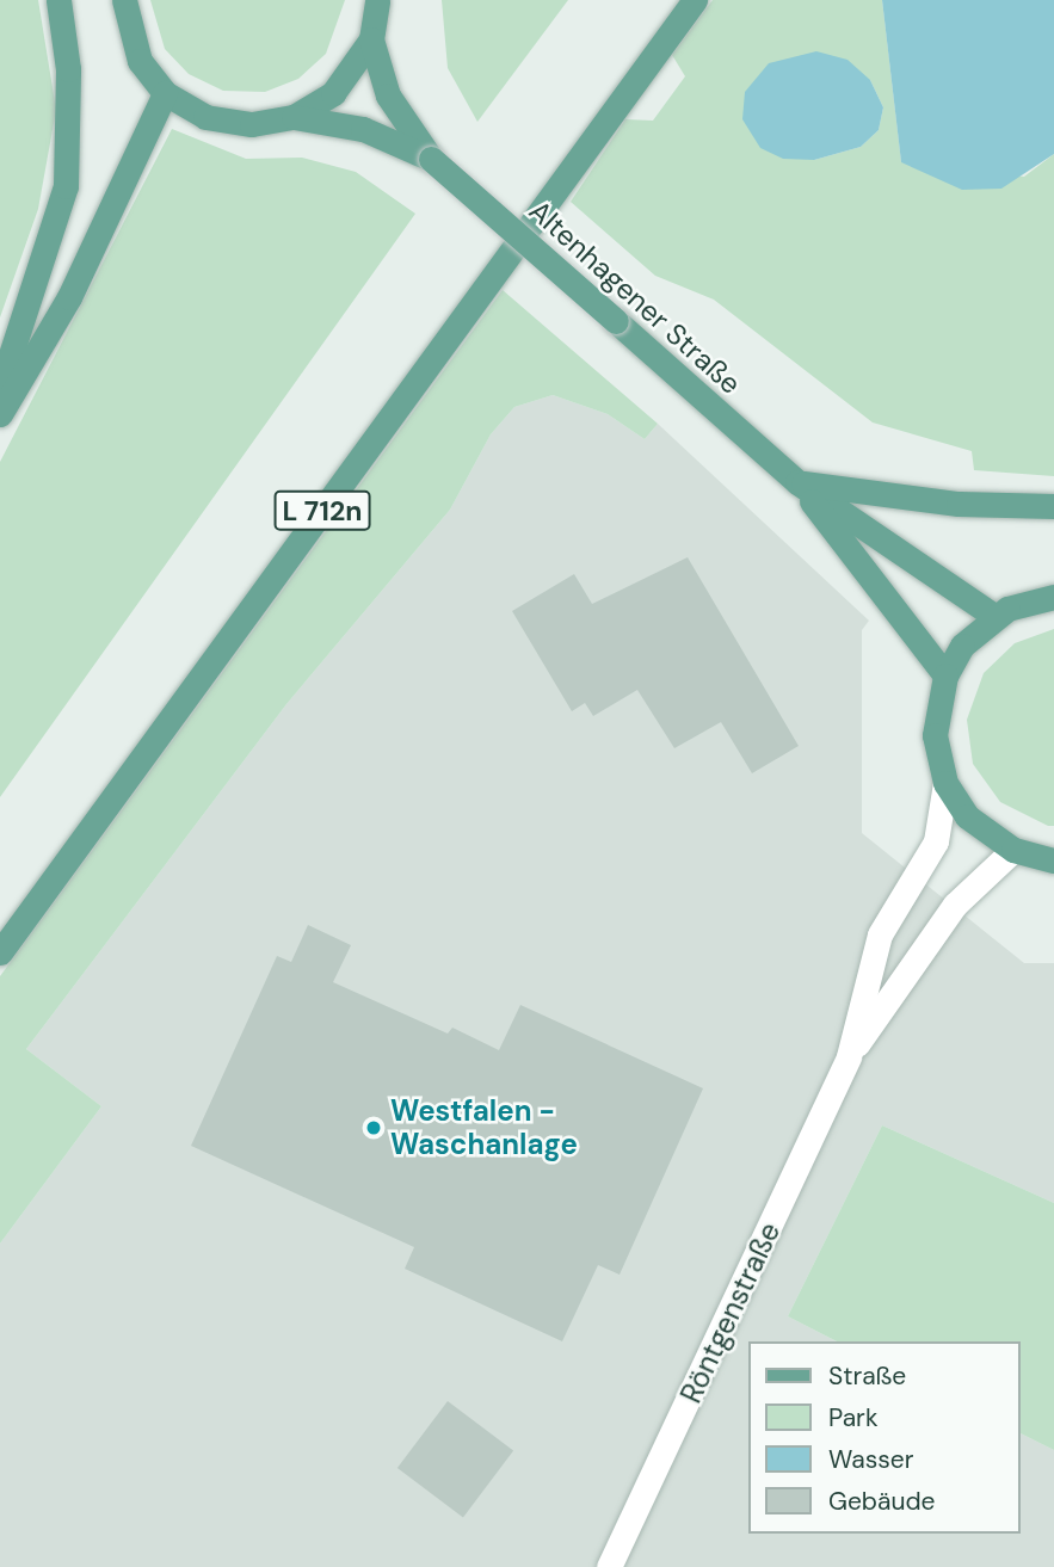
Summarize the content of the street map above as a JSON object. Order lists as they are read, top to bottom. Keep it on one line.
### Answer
{"streets":{"main road":["Altenhagener Straße","L 712n"],"street":["Röntgenstraße"]},"places":["Westfalen - Waschanlage"],"legend":["Straße","Park","Wasser","Gebäude"]}
